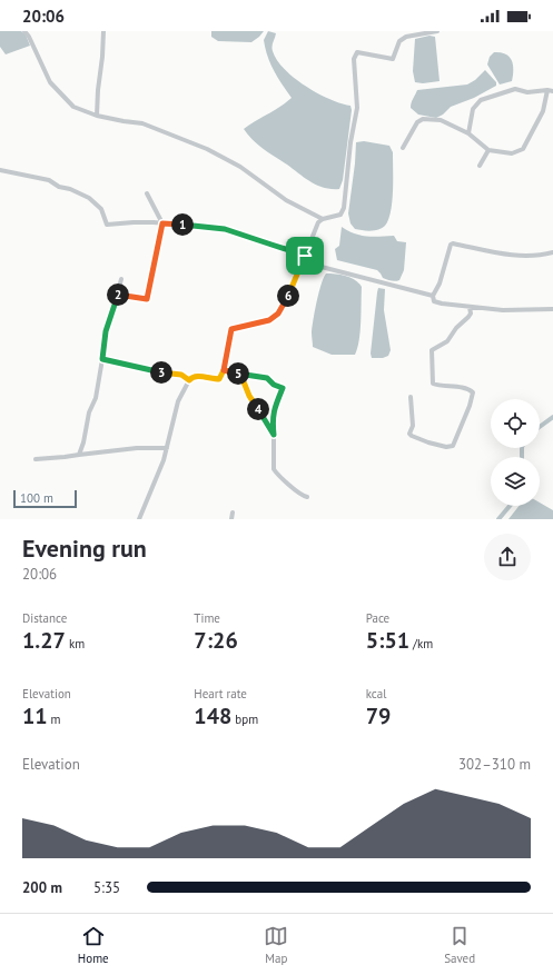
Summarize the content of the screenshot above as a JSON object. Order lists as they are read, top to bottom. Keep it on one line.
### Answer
{"scale_bar":"100 m","page":{"status":"20:06","pins":["1","2","6","3","5","4"],"scale":"100 m","heading":["Evening run","20:06"],"stats":[["Distance","1.27 km"],["Time","7:26"],["Pace","5:51 /km"],["Elevation","11 m"],["Heart rate","148 bpm"],["kcal","79"]],"chart":["Elevation","302–310 m"],"list":[{"name":"200 m","note":"5:35"}],"tabs":["Home","Map","Saved"]}}
